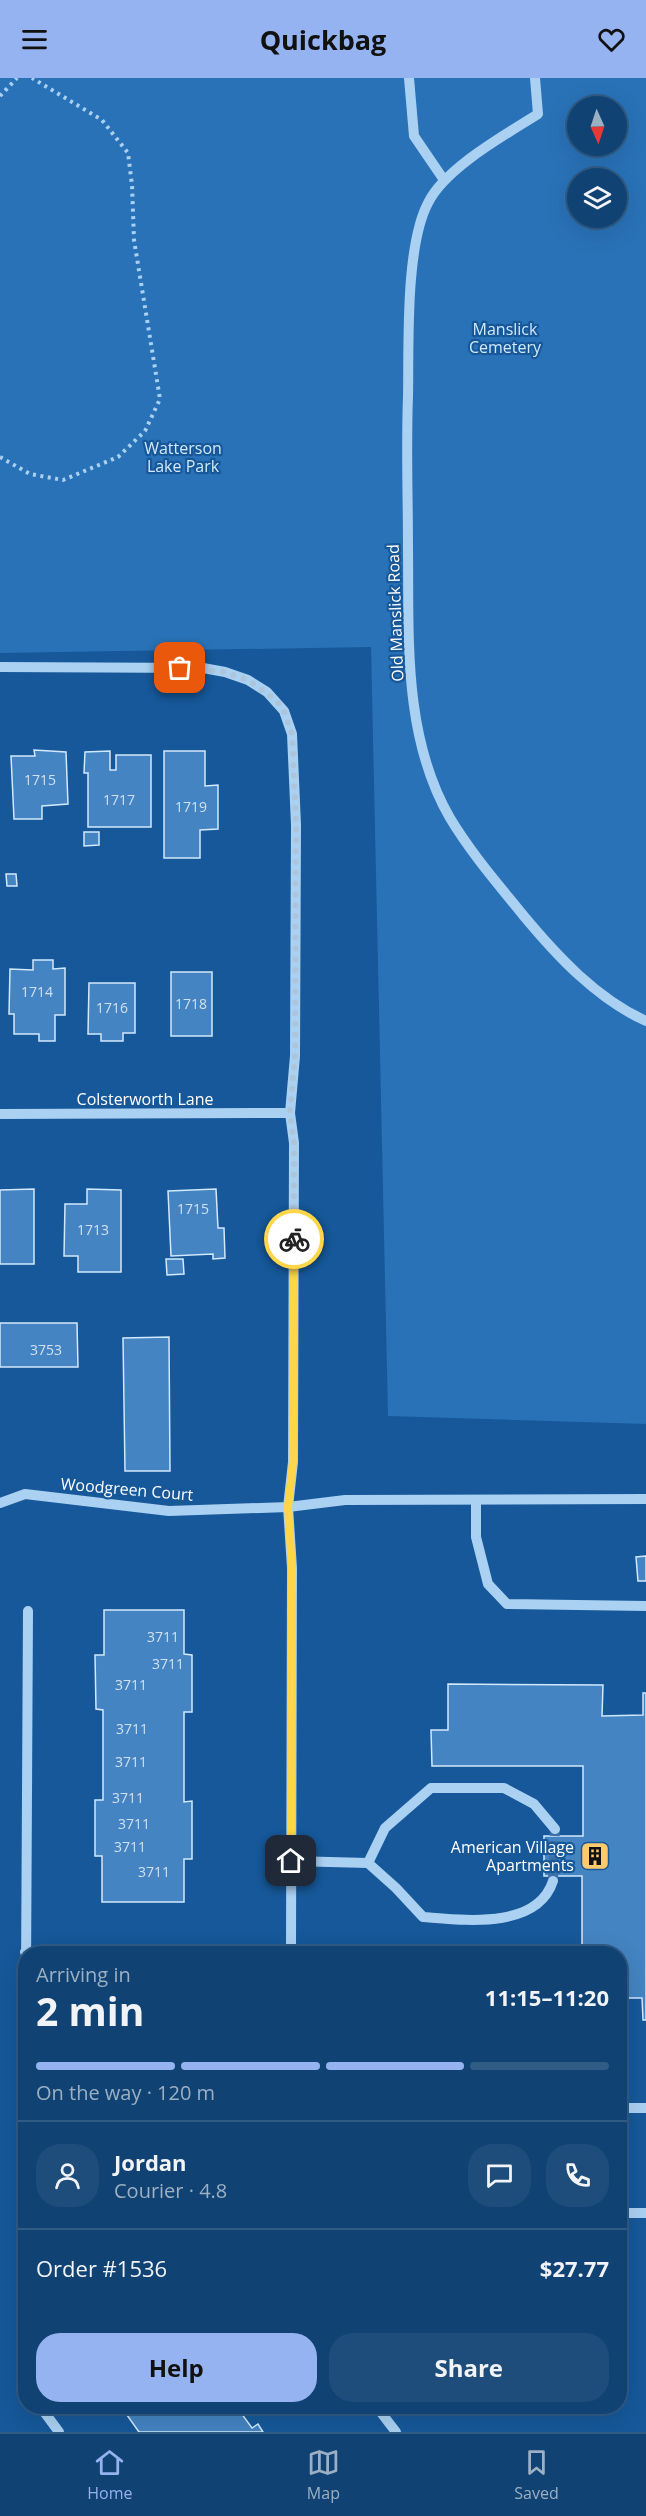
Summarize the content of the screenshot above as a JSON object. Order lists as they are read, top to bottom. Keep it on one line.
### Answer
{"streets":{"street":["Old Manslick Road","Colsterworth Lane","Woodgreen Court"]},"parks":["Manslick Cemetery","Watterson Lake Park"],"places":{"building":["American Village Apartments"]},"house_numbers":["1715","1717","1719","1714","1718","1716","1715","1713","3753","3711","3711","3711","3711","3711","3711","3711","3711","3711"],"north":"bottom","page":{"header":"Quickbag","heading":["2 min","Arriving in","11:15–11:20"],"panel":["Jordan","Courier · 4.8","Order #1536","$27.77"],"bar":"On the way · 120 m","buttons":["Help","Share"],"tabs":["Home","Map","Saved"]}}
